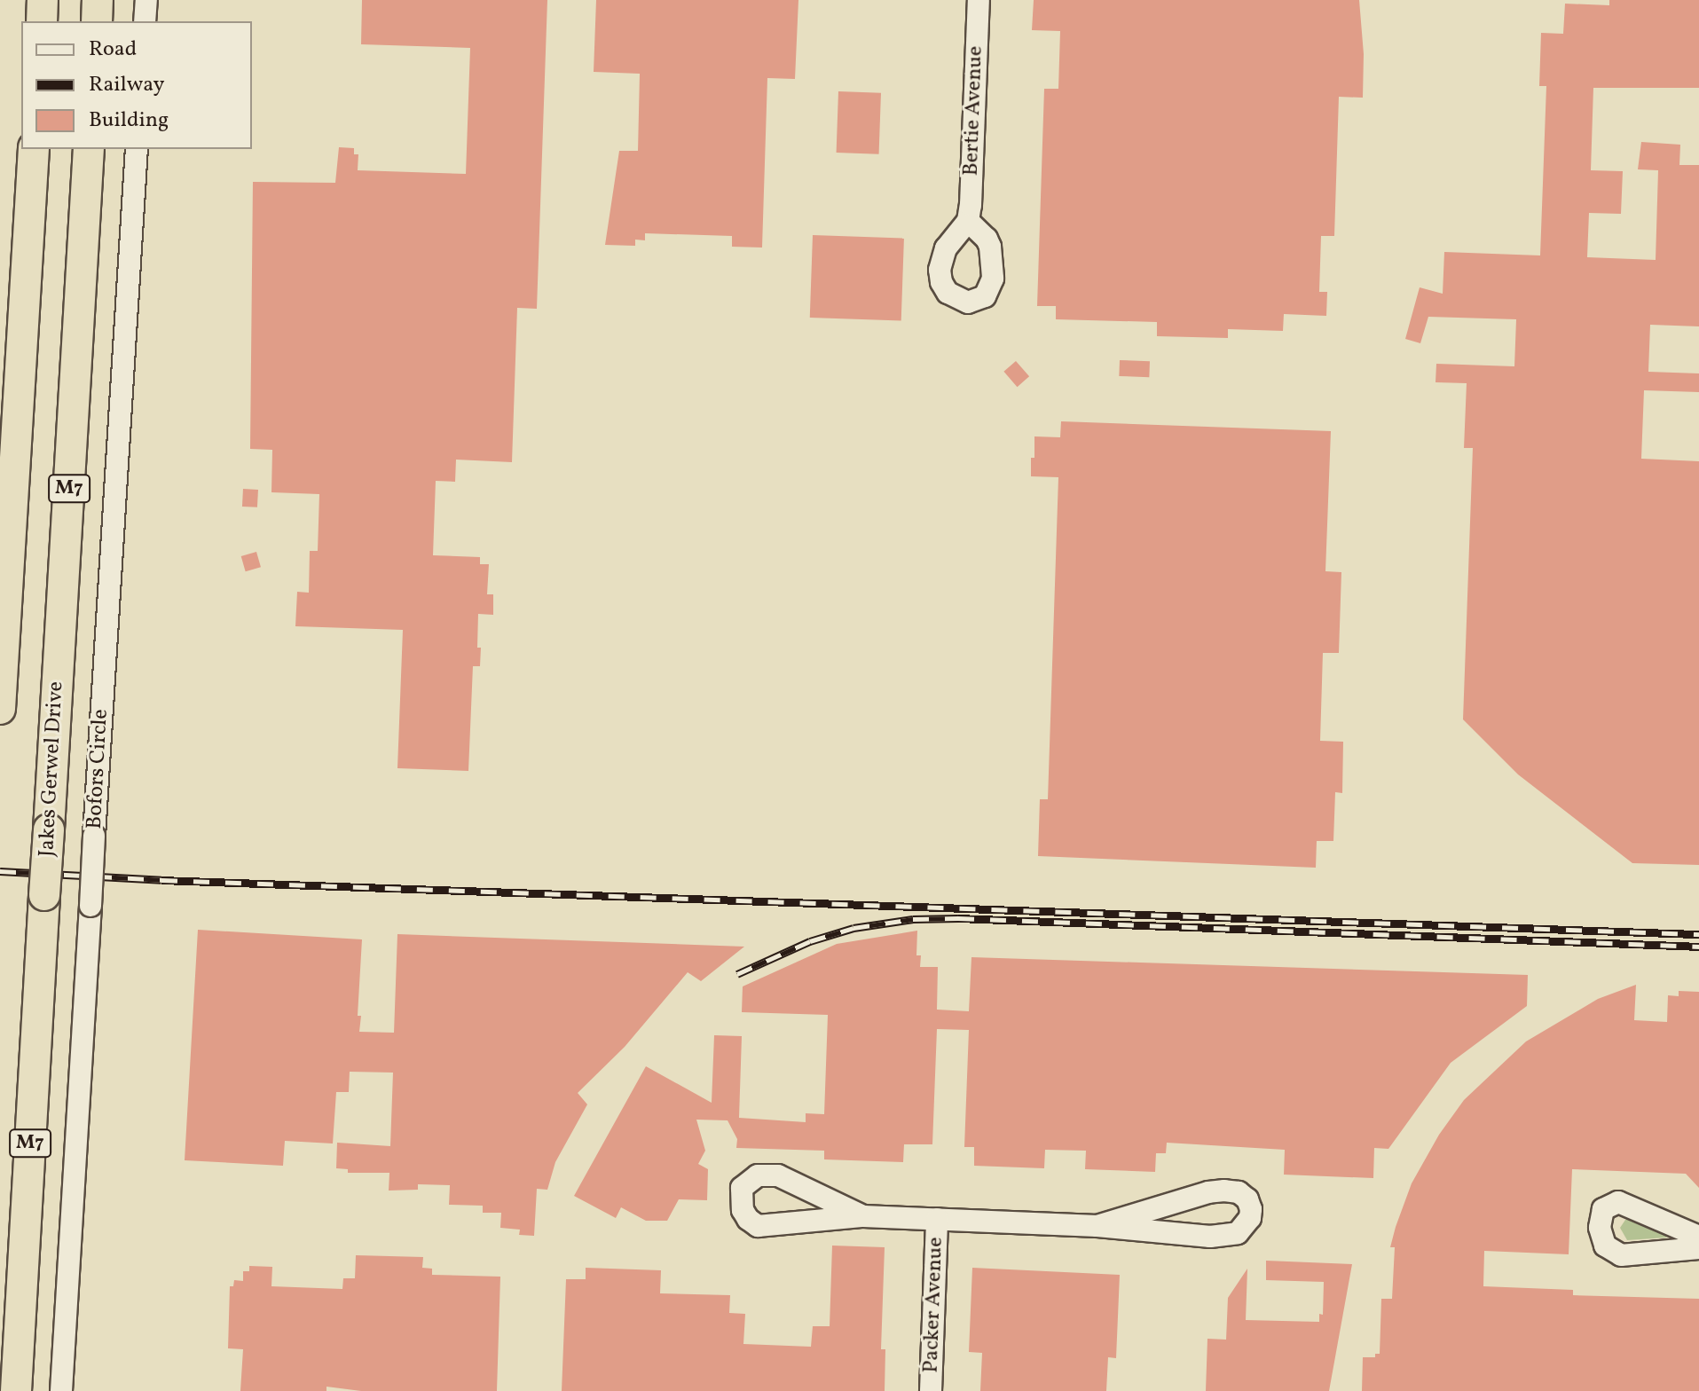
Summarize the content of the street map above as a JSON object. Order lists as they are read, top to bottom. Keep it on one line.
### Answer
{"streets":{"highway":["M7","Jakes Gerwel Drive"],"street":["Bertie Avenue","Bofors Circle","Packer Avenue"]},"legend":["Road","Railway","Building"]}
